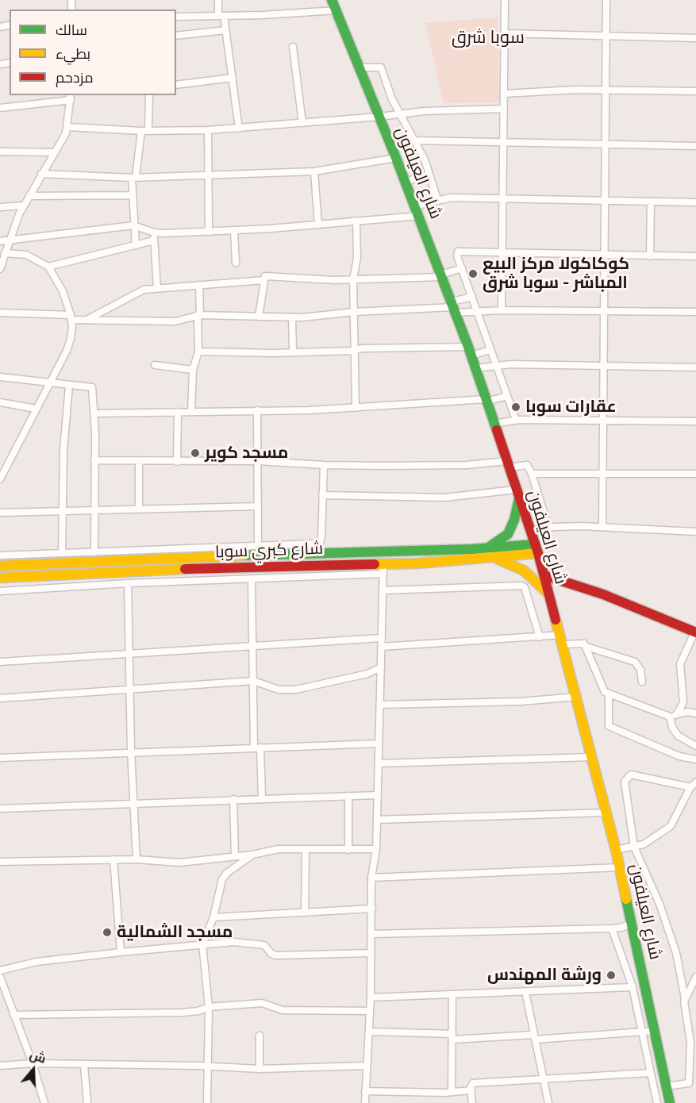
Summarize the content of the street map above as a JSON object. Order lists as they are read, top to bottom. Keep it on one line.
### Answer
{"streets":{"main road":["شارع العيلفون","شارع كبري سوبا"]},"crossings":[["شارع العيلفون","شارع كبري سوبا"]],"districts":["سوبا شرق"],"places":["كوكاكولا مركز البيع المباشر - سوبا شرق","عقارات سوبا","مسجد كوير","مسجد الشمالية","ورشة المهندس"],"legend":["سالك","بطيء","مزدحم"],"north":"top"}
